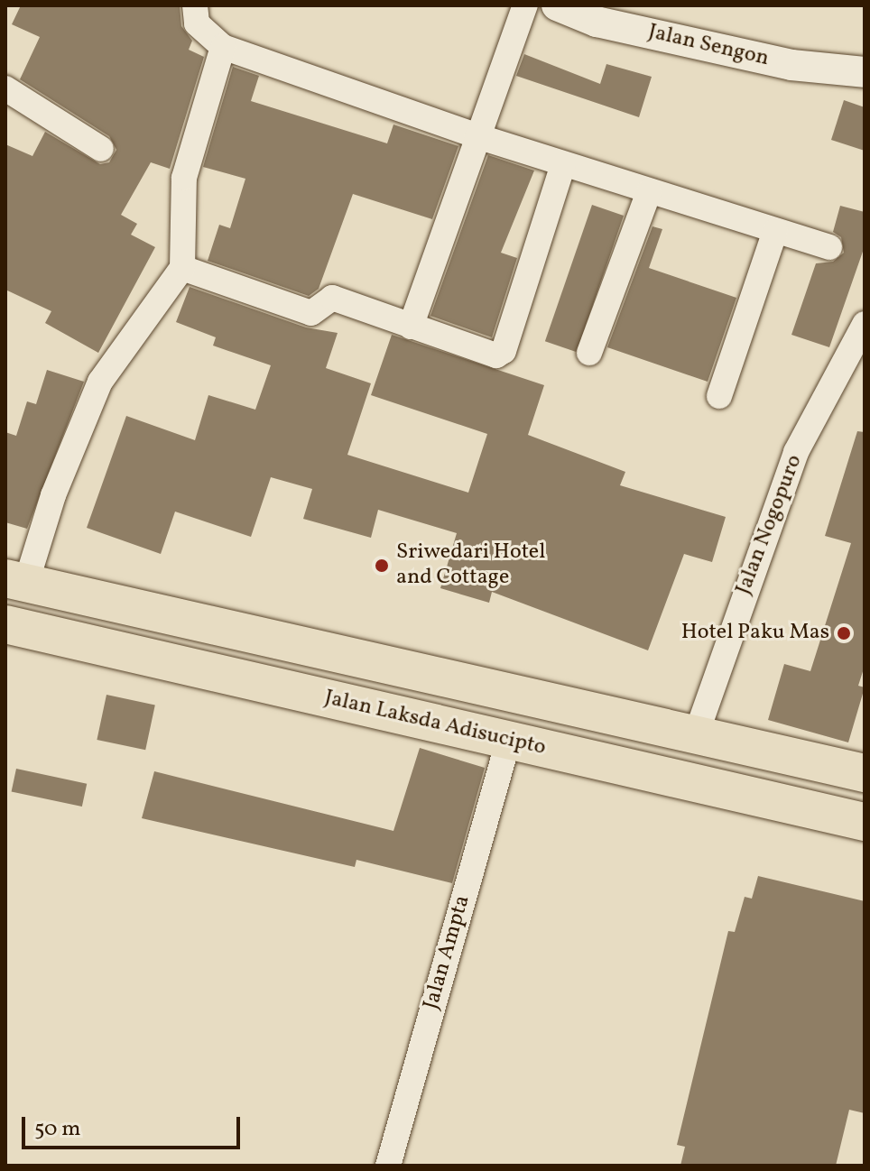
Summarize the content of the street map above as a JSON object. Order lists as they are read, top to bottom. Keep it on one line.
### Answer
{"streets":{"main road":["Jalan Laksda Adisucipto"],"street":["Jalan Sengon","Jalan Nogopuro","Jalan Ampta"]},"crossings":[["Jalan Laksda Adisucipto","Jalan Ampta"]],"places":["Sriwedari Hotel and Cottage","Hotel Paku Mas"],"scale_bar":"50 m"}
